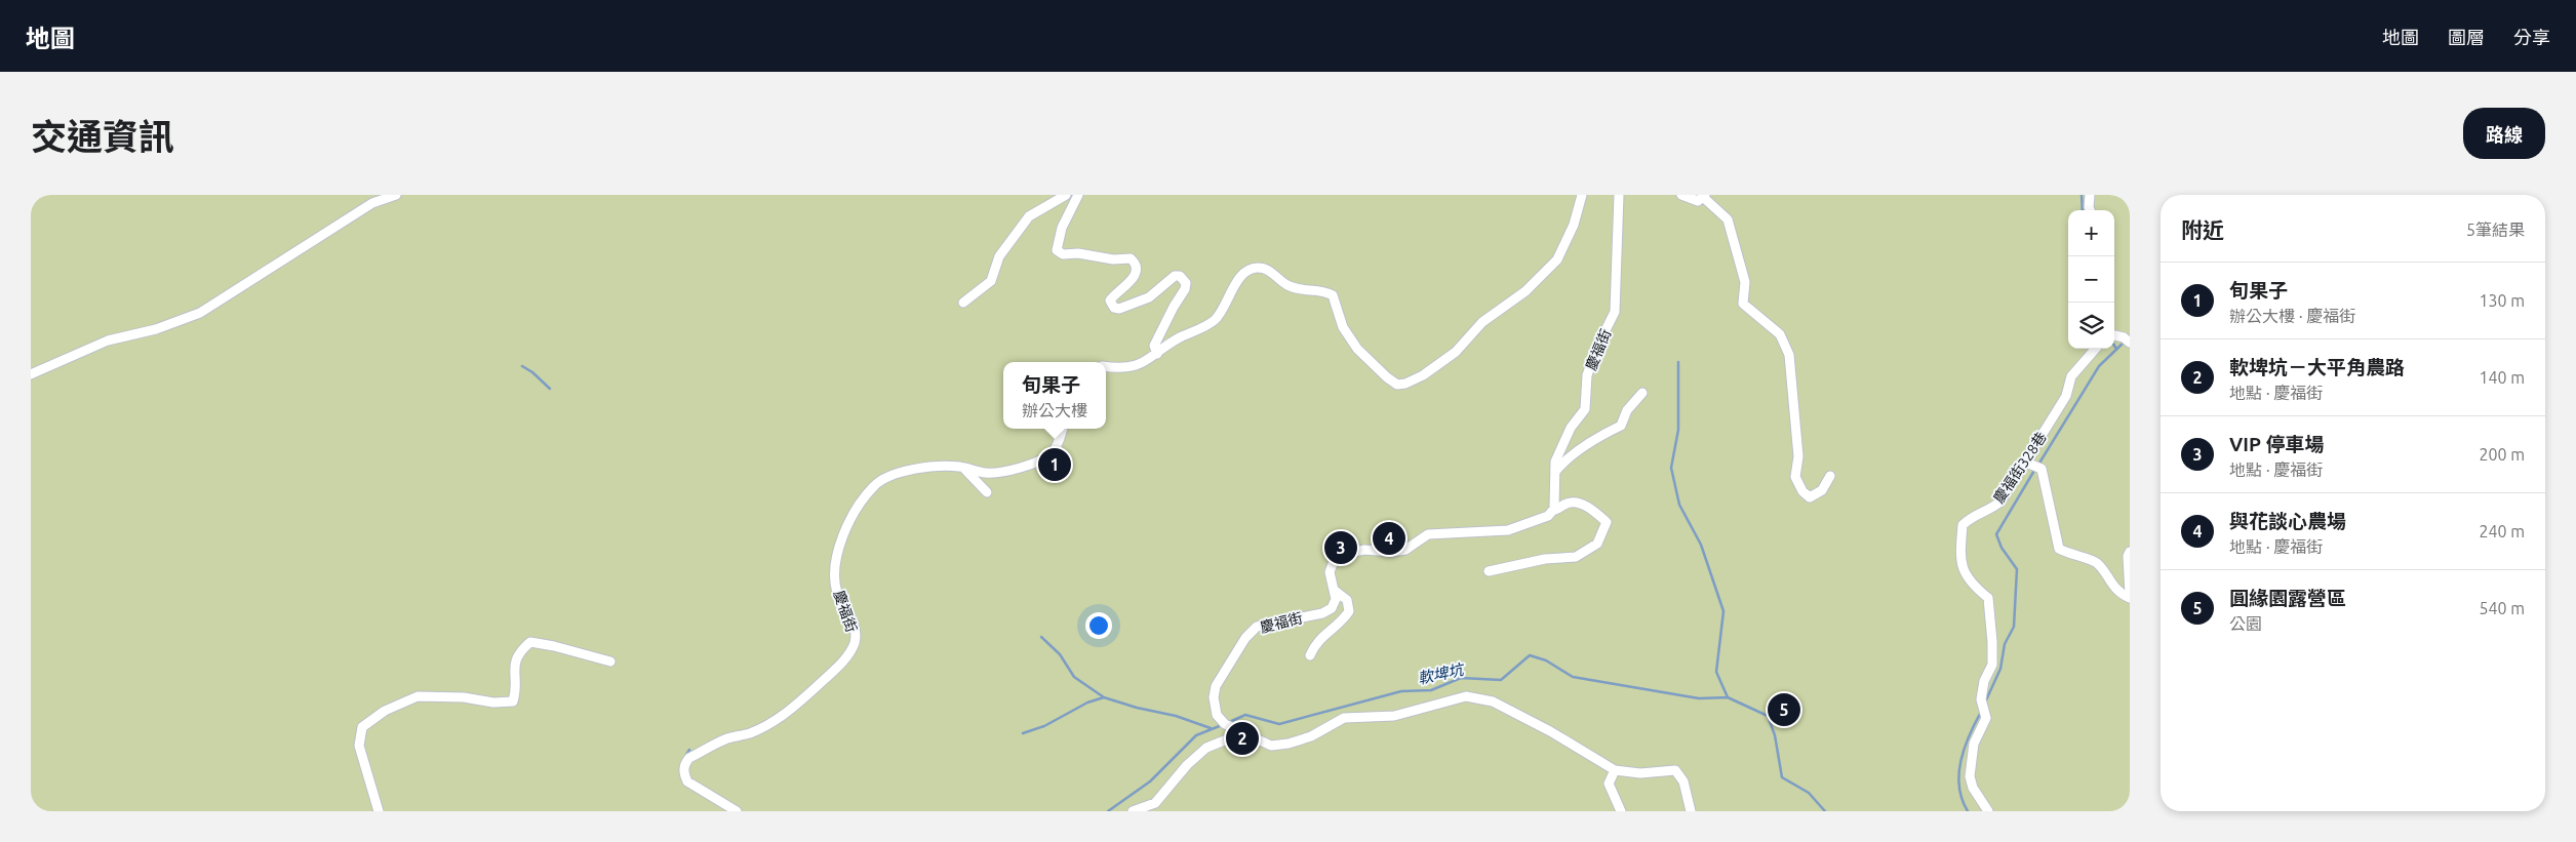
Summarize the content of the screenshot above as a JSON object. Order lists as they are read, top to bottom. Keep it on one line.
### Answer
{"streets":{"street":["慶福街","慶福街328巷"]},"water":["軟埤坑"],"page":{"header":"地圖","nav":["地圖","圖層","分享"],"title":"交通資訊","buttons":"路線","heading":["附近","5筆結果"],"map_buttons":["+","−"],"list":[{"mark":"1","name":"旬果子","note":"辦公大樓 · 慶福街","value":"130 m"},{"mark":"2","name":"軟埤坑－大平角農路","note":"地點 · 慶福街","value":"140 m"},{"mark":"3","name":"VIP 停車場","note":"地點 · 慶福街","value":"200 m"},{"mark":"4","name":"與花談心農場","note":"地點 · 慶福街","value":"240 m"},{"mark":"5","name":"圓緣園露營區","note":"公園","value":"540 m"}],"popup":["旬果子","辦公大樓"],"pins":["1","4","3","5","2"]}}
